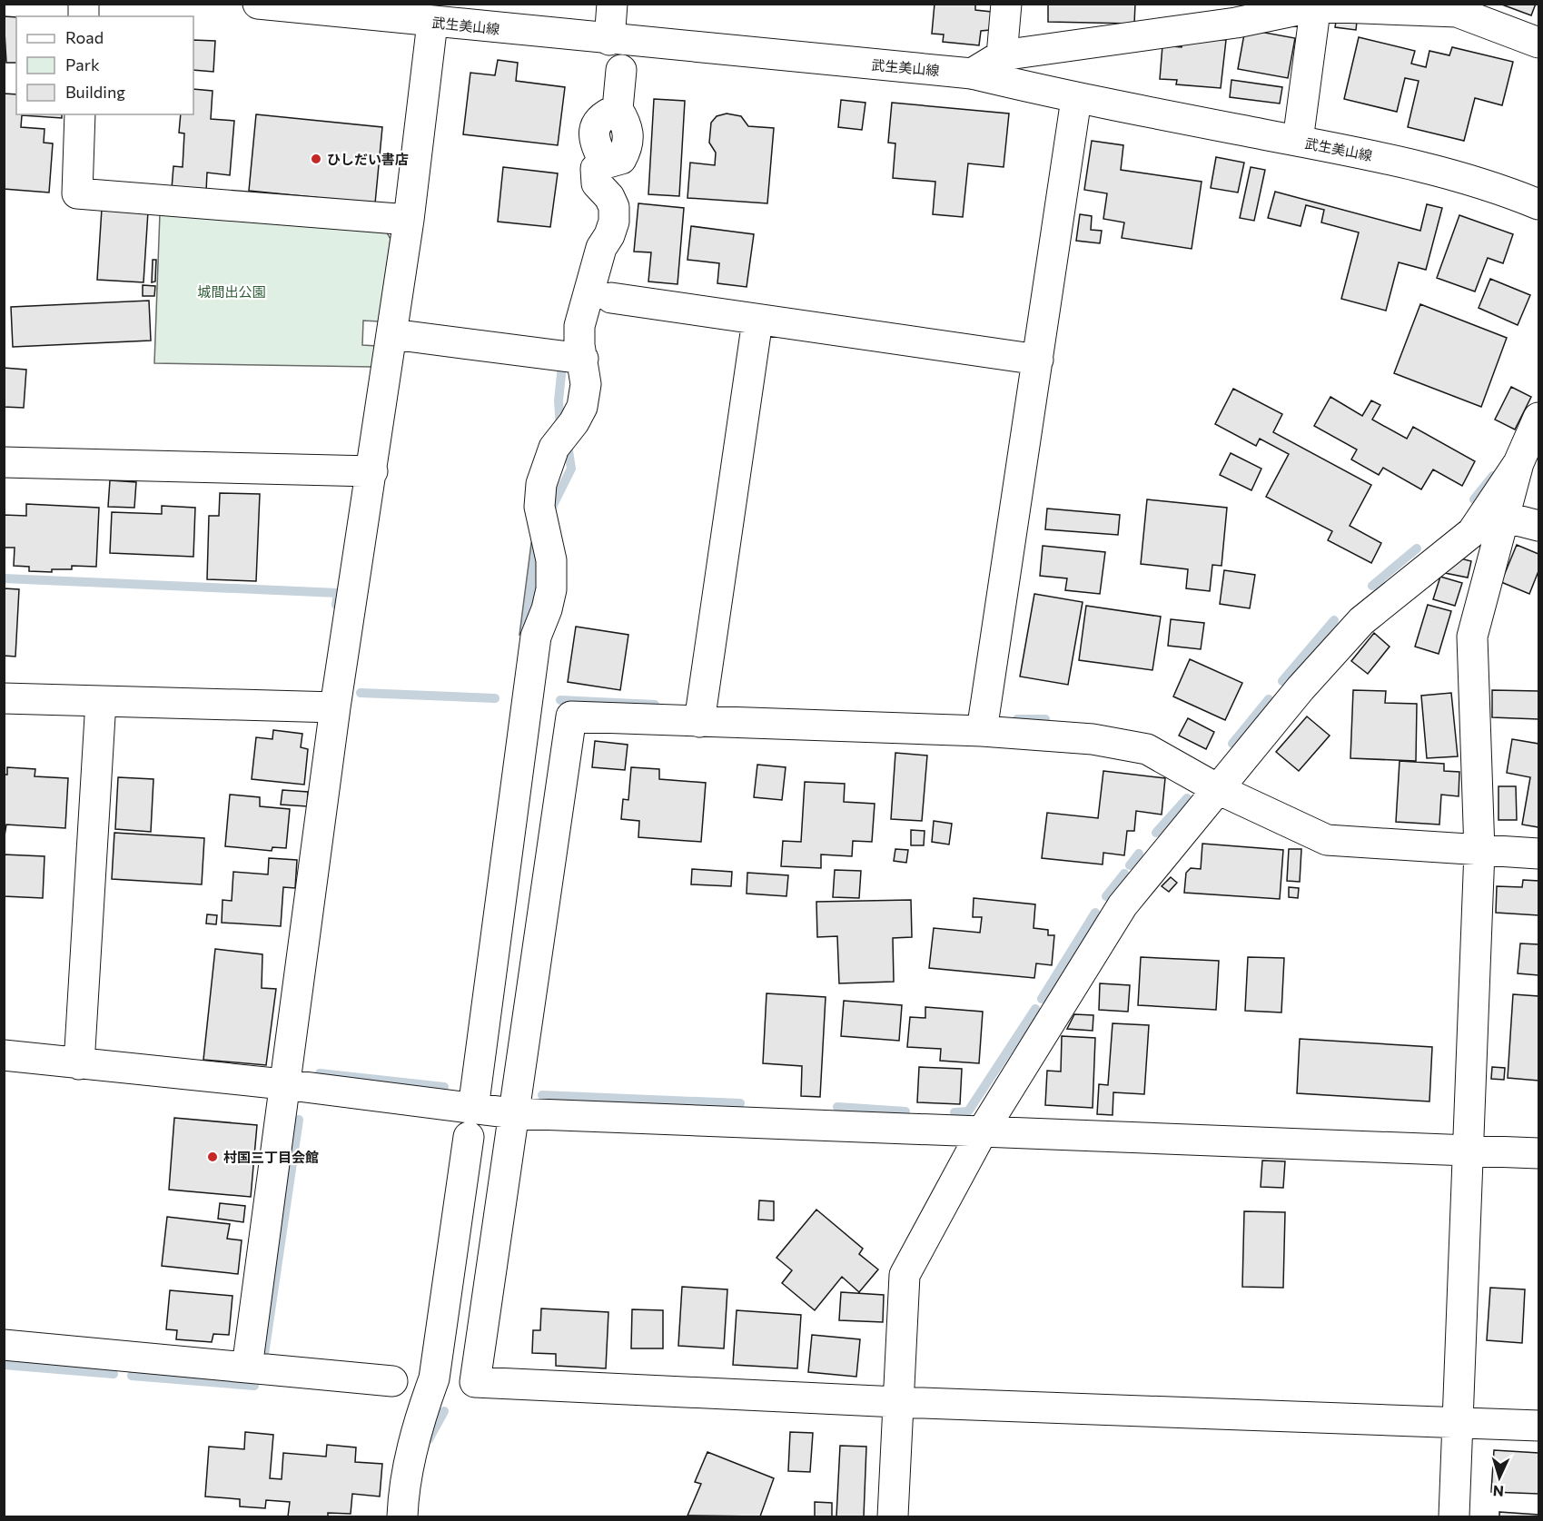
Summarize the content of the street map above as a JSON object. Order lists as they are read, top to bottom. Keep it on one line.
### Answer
{"streets":{"street":["武生美山線"]},"parks":["城間出公園"],"places":["ひしだい書店","村国三丁目会館"],"legend":["Road","Park","Building"],"north":"bottom"}
